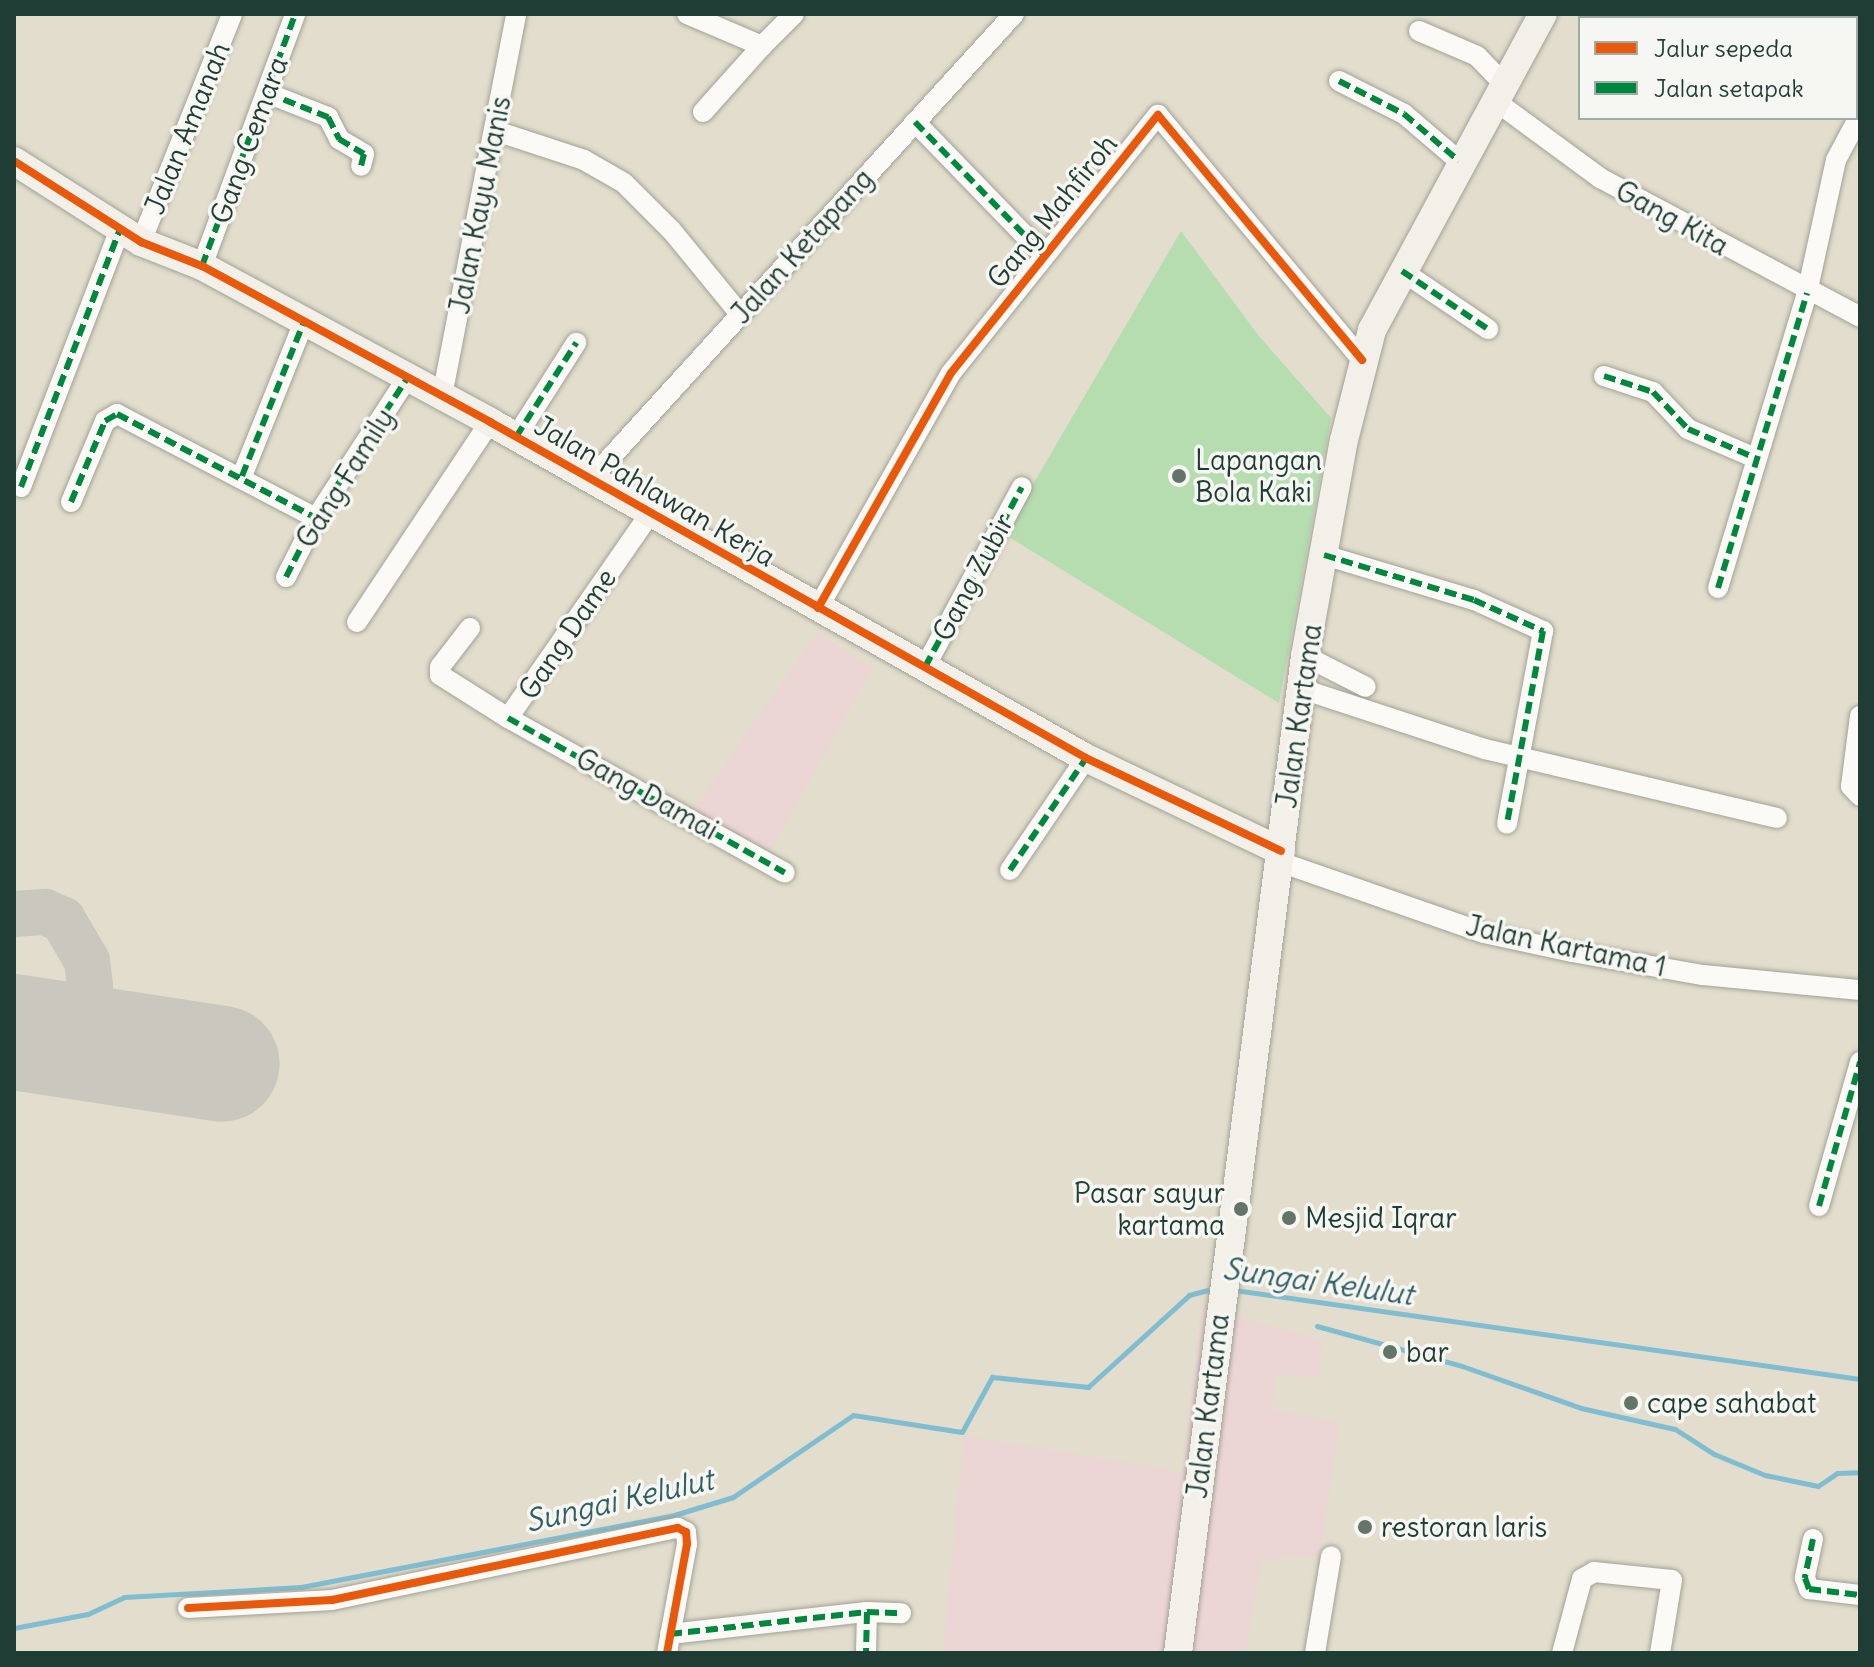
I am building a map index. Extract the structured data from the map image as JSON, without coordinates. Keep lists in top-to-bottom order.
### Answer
{
  "streets": {
    "main road": ["Jalan Pahlawan Kerja", "Jalan Kartama"],
    "street": [
      "Jalan Amanah",
      "Gang Cemara",
      "Jalan Kayu Manis",
      "Gang Mahfiroh",
      "Gang Kita",
      "Jalan Ketapang",
      "Gang Family",
      "Gang Zubir",
      "Gang Dame",
      "Gang Damai",
      "Jalan Kartama 1"
    ]
  },
  "crossings": [
    ["Jalan Amanah", "Jalan Pahlawan Kerja"],
    ["Gang Cemara", "Jalan Pahlawan Kerja"],
    ["Jalan Kayu Manis", "Jalan Pahlawan Kerja"],
    ["Gang Mahfiroh", "Jalan Pahlawan Kerja"],
    ["Gang Mahfiroh", "Jalan Kartama"],
    ["Gang Kita", "Jalan Kartama"],
    ["Jalan Ketapang", "Jalan Pahlawan Kerja"],
    ["Gang Family", "Jalan Pahlawan Kerja"],
    ["Jalan Pahlawan Kerja", "Gang Zubir"],
    ["Jalan Pahlawan Kerja", "Gang Dame"],
    ["Jalan Pahlawan Kerja", "Jalan Kartama"],
    ["Jalan Pahlawan Kerja", "Jalan Kartama 1"],
    ["Gang Dame", "Gang Damai"],
    ["Jalan Kartama", "Jalan Kartama 1"]
  ],
  "water": ["Sungai Kelulut"],
  "places": [
    "Lapangan Bola Kaki",
    "Pasar sayur kartama",
    "Mesjid Iqrar",
    "bar",
    "cape sahabat",
    "restoran laris"
  ],
  "legend": ["Jalur sepeda", "Jalan setapak"]
}
